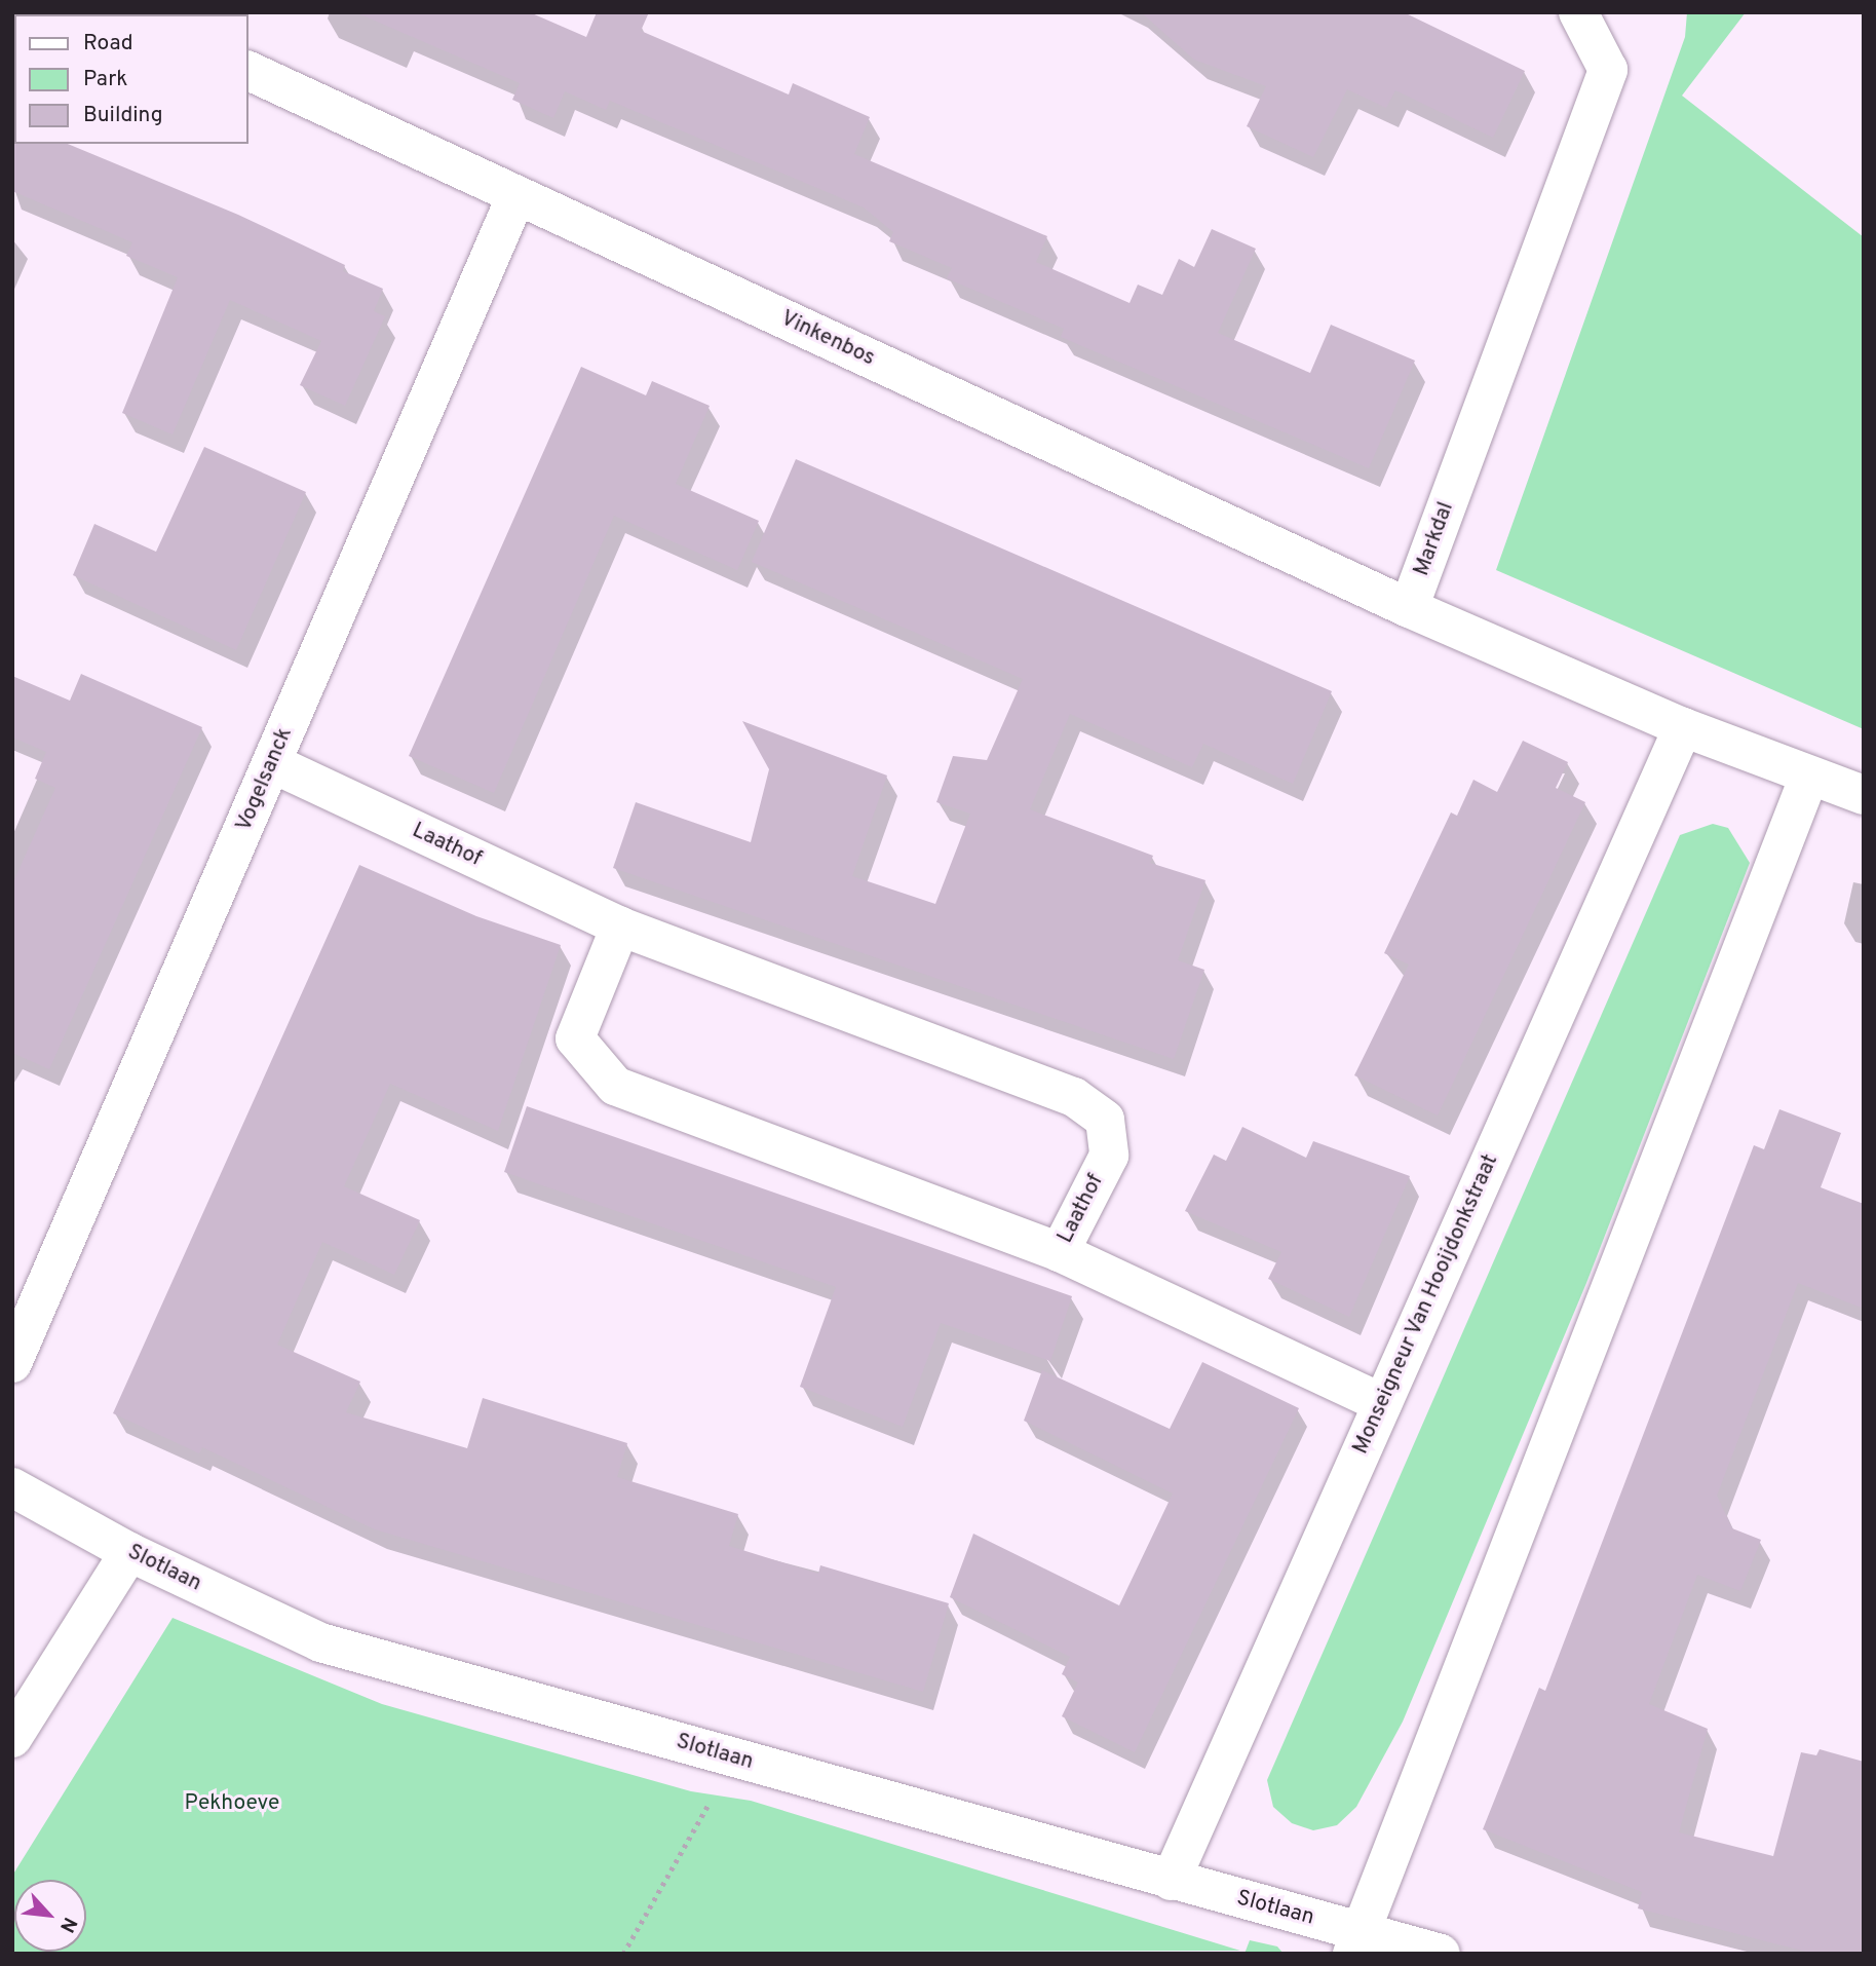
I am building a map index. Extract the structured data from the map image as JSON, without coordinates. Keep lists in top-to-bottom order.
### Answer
{
  "streets": {
    "street": [
      "Vinkenbos",
      "Markdal",
      "Vogelsanck",
      "Laathof",
      "Monseigneur Van Hooijdonkstraat",
      "Slotlaan"
    ]
  },
  "crossings": [
    ["Vinkenbos", "Markdal"],
    ["Vinkenbos", "Vogelsanck"],
    ["Vogelsanck", "Laathof"],
    ["Monseigneur Van Hooijdonkstraat", "Slotlaan"]
  ],
  "parks": ["Pekhoeve"],
  "legend": ["Road", "Park", "Building"],
  "north": "bottom right"
}
